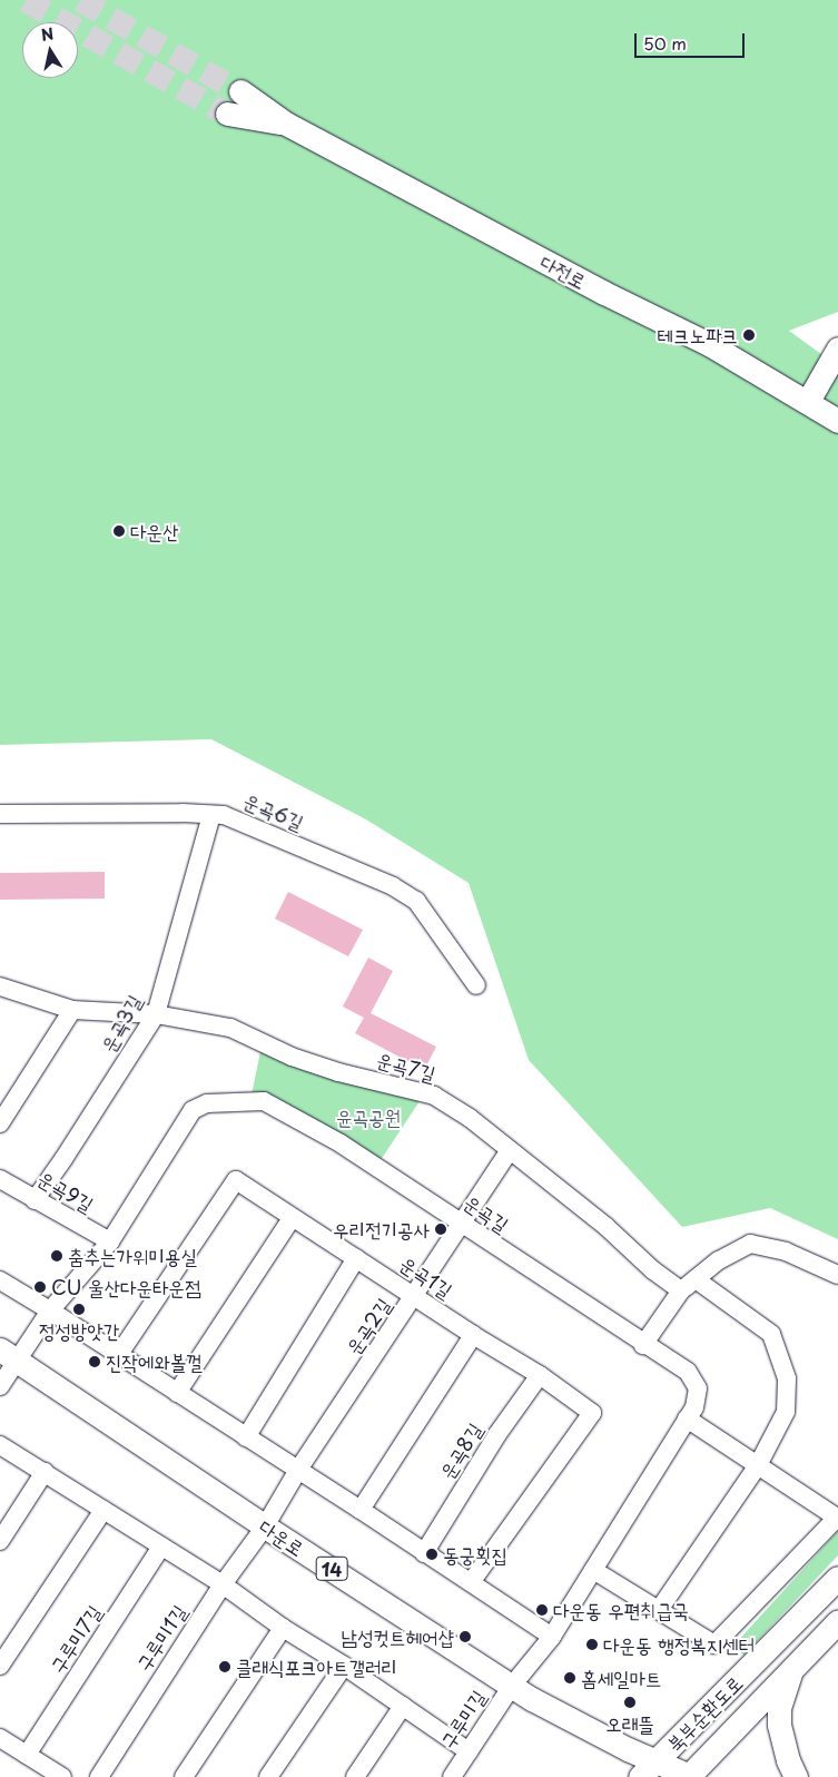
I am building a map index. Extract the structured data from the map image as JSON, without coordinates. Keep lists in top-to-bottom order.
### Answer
{
  "streets": {
    "main road": [
      "다전로",
      "다운로",
      "14",
      "북부순환도로"
    ],
    "street": [
      "운곡6길",
      "운곡3길",
      "운곡7길",
      "운곡9길",
      "운곡길",
      "운곡1길",
      "운곡2길",
      "운곡8길",
      "구루미1길",
      "구루미7길",
      "구루미길"
    ]
  },
  "crossings": [
    ["운곡6길", "운곡3길"],
    ["운곡3길", "운곡7길"],
    ["운곡3길", "운곡9길"],
    ["운곡7길", "운곡2길"],
    ["운곡9길", "운곡길"],
    ["운곡길", "운곡2길"],
    ["운곡길", "다운로"],
    ["운곡길", "구루미길"],
    ["운곡1길", "운곡2길"],
    ["운곡1길", "운곡8길"],
    ["운곡2길", "다운로"],
    ["운곡2길", "구루미1길"],
    ["다운로", "구루미1길"],
    ["다운로", "북부순환도로"],
    ["다운로", "구루미길"]
  ],
  "parks": ["윤곡공원"],
  "places": [
    "테크노파크",
    "다운산",
    "우리전기공사",
    "춤추는가위미용실",
    "CU 울산다운타운점",
    "정성방앗간",
    "진작에와볼껄",
    "동궁횟집",
    "다운동 우편취급국",
    "남성컷트헤어샵",
    "다운동 행정복지센터",
    "클래식포크아트갤러리",
    "홈세일마트",
    "오래뜰"
  ],
  "scale_bar": "50 m",
  "north": "top"
}
